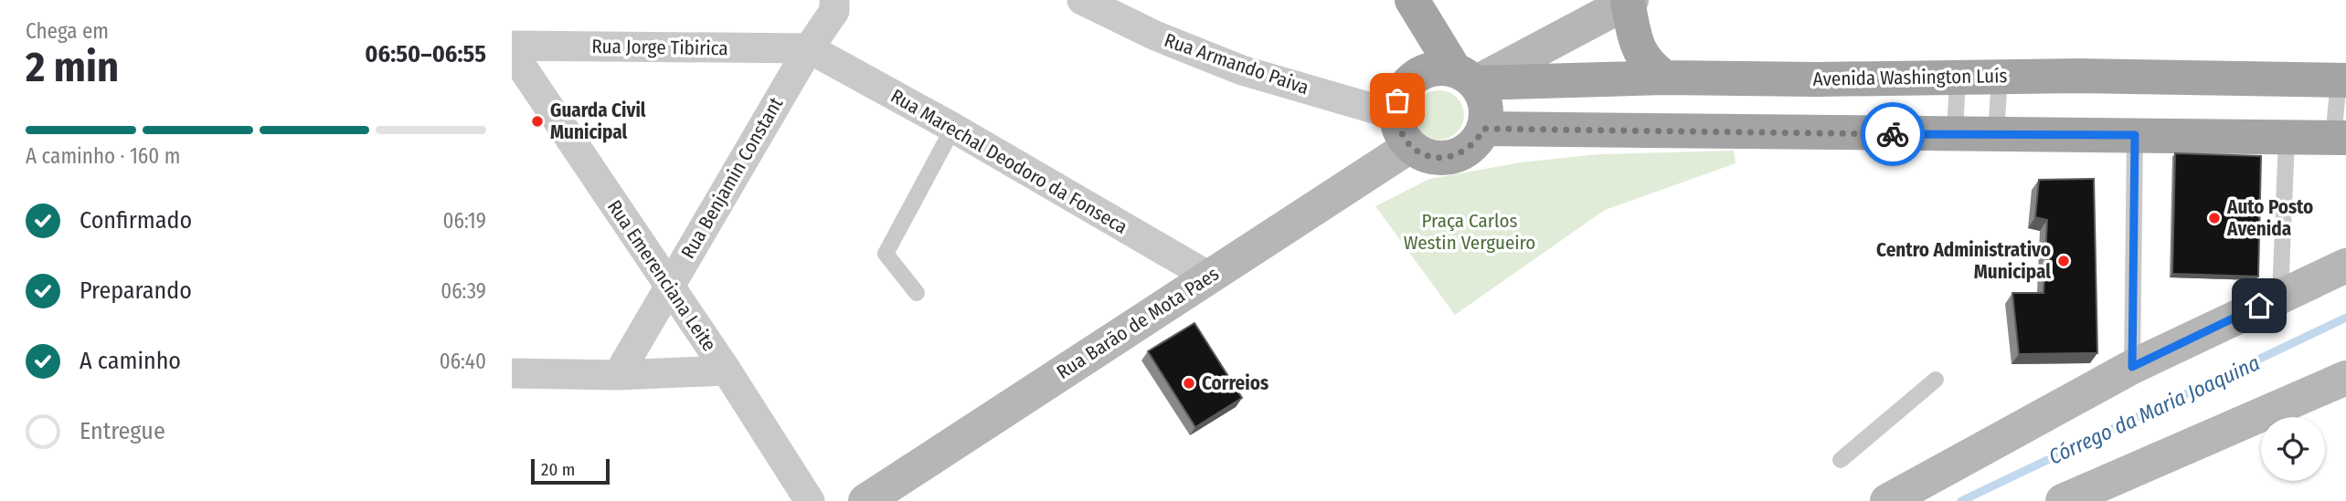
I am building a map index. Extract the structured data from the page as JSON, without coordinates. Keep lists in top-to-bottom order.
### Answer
{
  "streets": {
    "main road": ["Avenida Washington Luís", "Rua Barão de Mota Paes"],
    "street": [
      "Rua Jorge Tibirica",
      "Rua Armando Paiva",
      "Rua Marechal Deodoro da Fonseca",
      "Rua Benjamin Constant",
      "Rua Emerenciana Leite"
    ]
  },
  "crossings": [
    ["Rua Jorge Tibirica", "Rua Marechal Deodoro da Fonseca"],
    ["Rua Jorge Tibirica", "Rua Benjamin Constant"],
    ["Rua Armando Paiva", "Avenida Washington Luís"],
    ["Rua Armando Paiva", "Rua Barão de Mota Paes"],
    ["Avenida Washington Luís", "Rua Barão de Mota Paes"],
    ["Rua Marechal Deodoro da Fonseca", "Rua Benjamin Constant"],
    ["Rua Marechal Deodoro da Fonseca", "Rua Barão de Mota Paes"],
    ["Rua Benjamin Constant", "Rua Emerenciana Leite"]
  ],
  "water": ["Córrego da Maria Joaquina"],
  "parks": ["Praça Carlos Westin Vergueiro"],
  "places": [
    "Guarda Civil Municipal",
    "Auto Posto Avenida",
    "Centro Administrativo Municipal",
    "Correios"
  ],
  "scale_bar": "20 m",
  "page": {
    "heading": ["2 min", "Chega em", "06:50–06:55"],
    "bar": "A caminho · 160 m",
    "list": [
      ["Confirmado", "06:19"],
      ["Preparando", "06:39"],
      ["A caminho", "06:40"],
      "Entregue"
    ],
    "scale": "20 m"
  }
}
